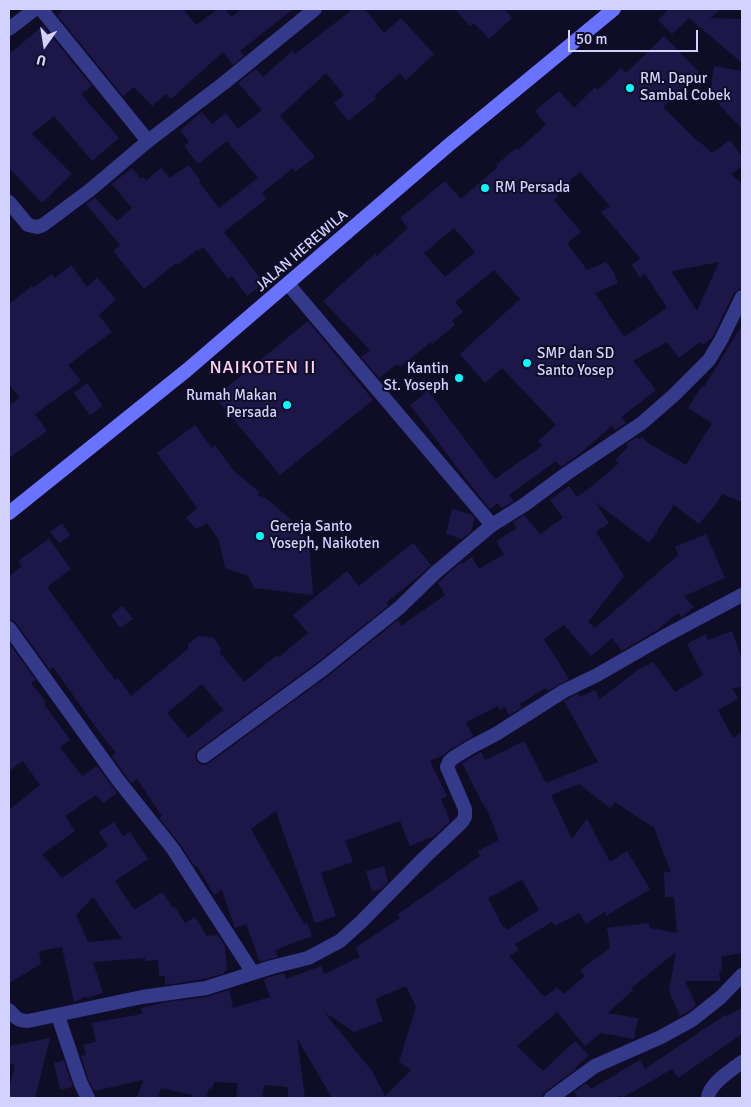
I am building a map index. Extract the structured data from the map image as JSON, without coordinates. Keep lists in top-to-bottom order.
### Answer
{
  "streets": {
    "main road": ["JALAN HEREWILA"]
  },
  "districts": ["NAIKOTEN II"],
  "places": [
    "RM. Dapur Sambal Cobek",
    "RM Persada",
    "SMP dan SD Santo Yosep",
    "Kantin St. Yoseph",
    "Rumah Makan Persada",
    "Gereja Santo Yoseph, Naikoten"
  ],
  "scale_bar": "50 m",
  "north": "bottom"
}
